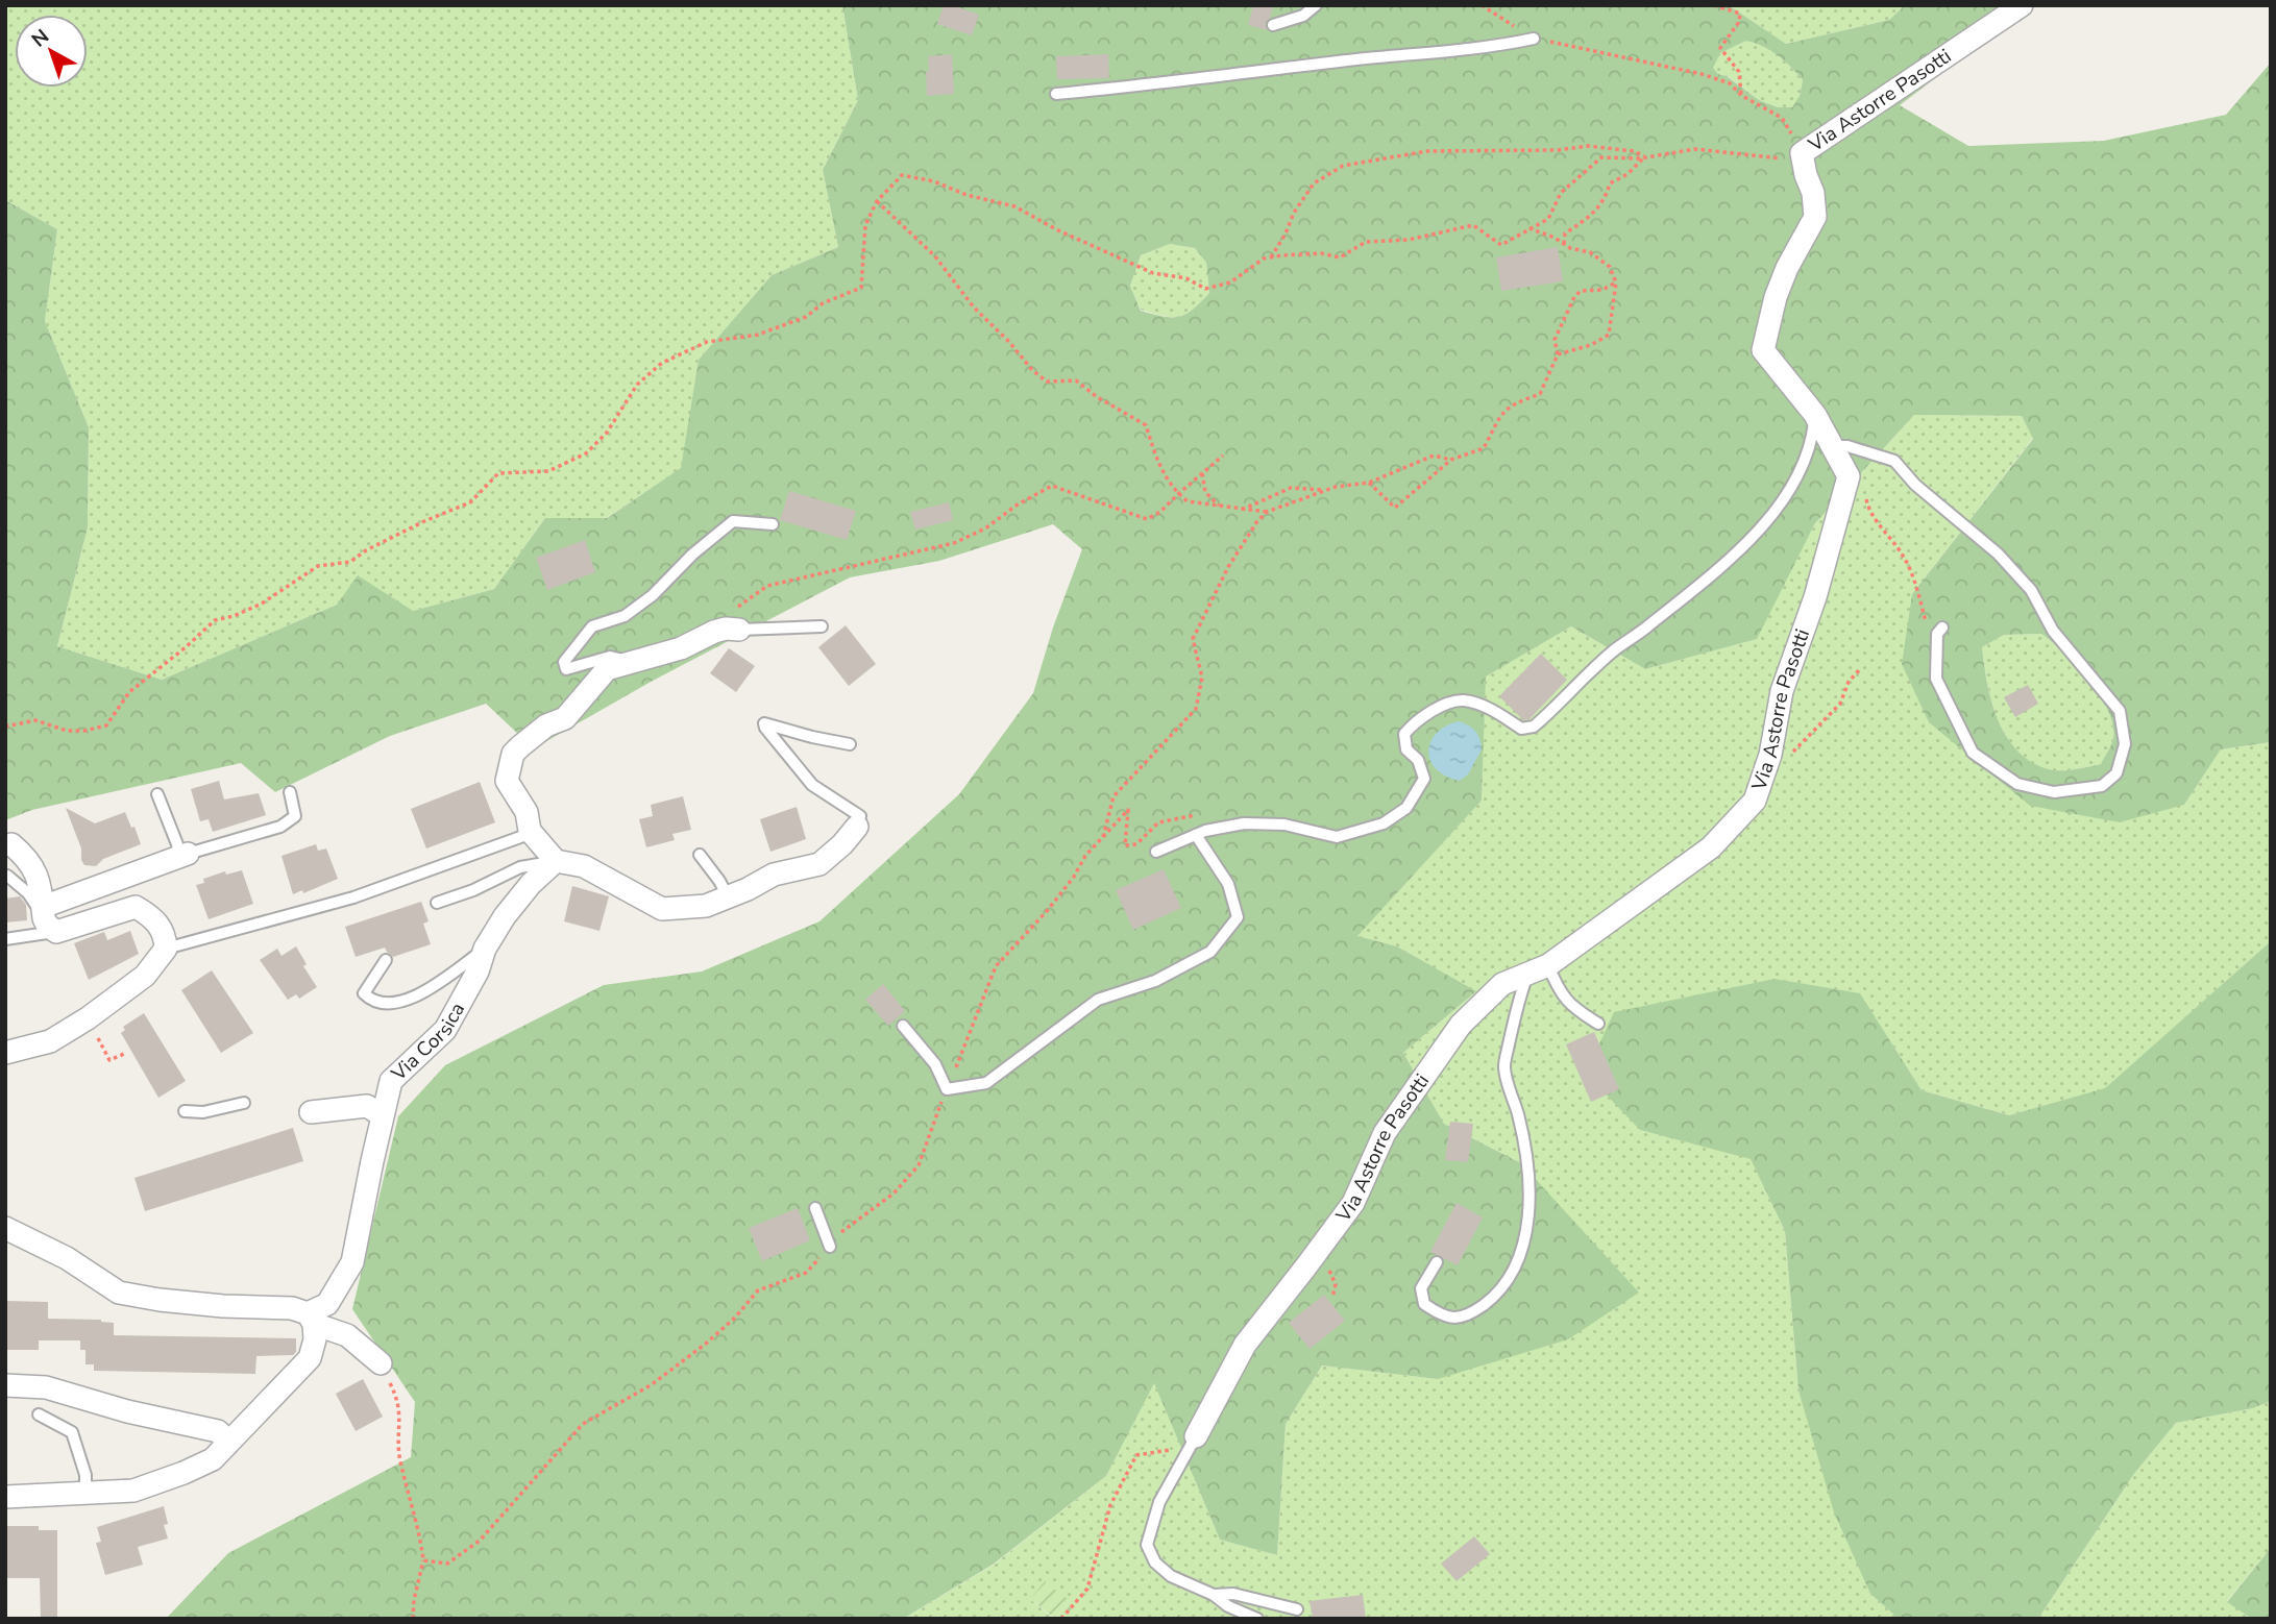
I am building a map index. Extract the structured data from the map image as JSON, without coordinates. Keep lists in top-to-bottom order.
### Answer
{
  "streets": {
    "street": ["Via Astorre Pasotti", "Via Corsica"]
  },
  "north": "top left"
}
